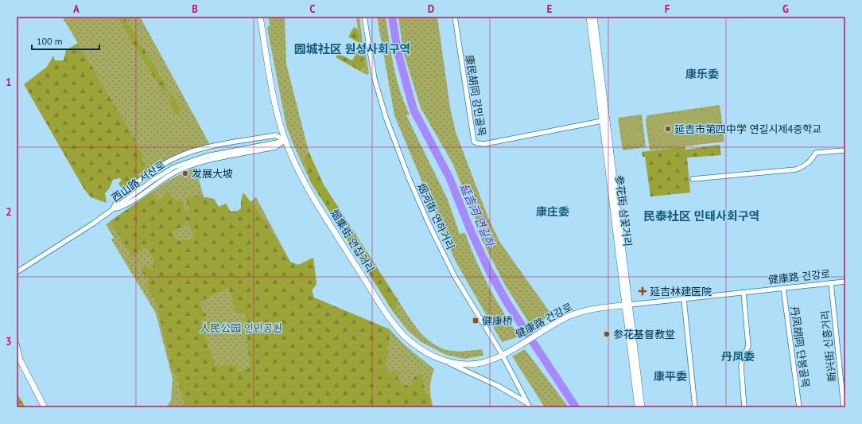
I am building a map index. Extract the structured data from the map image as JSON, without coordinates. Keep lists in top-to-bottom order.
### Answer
{
  "streets": {
    "main road": ["参花街 삼꽃거리", "烟集街 연집거리", "健康路 건강로"],
    "street": [
      "康民胡同 강민골목",
      "西山路 서산로",
      "烟河街 연하거리",
      "新兴街 신흥거리",
      "丹凤胡同 단봉골목"
    ]
  },
  "crossings": [
    ["康民胡同 강민골목", "参花街 삼꽃거리"],
    ["西山路 서산로", "烟集街 연집거리"],
    ["参花街 삼꽃거리", "健康路 건강로"],
    ["烟河街 연하거리", "烟集街 연집거리"],
    ["烟河街 연하거리", "健康路 건강로"],
    ["烟集街 연집거리", "健康路 건강로"],
    ["健康路 건강로", "新兴街 신흥거리"],
    ["健康路 건강로", "丹凤胡同 단봉골목"]
  ],
  "districts": [
    "园城社区 원성사회구역",
    "康乐委",
    "康庄委",
    "民泰社区 민태사회구역",
    "丹凤委",
    "康平委"
  ],
  "water": ["延吉河 연길하"],
  "parks": ["人民公园 인민공원"],
  "places": {
    "other": ["延吉市第四中学 연길시제4중학교", "发展大坡", "参花基督教堂"],
    "health": ["延吉林建医院"],
    "transit": ["健康桥"]
  },
  "scale_bar": "100 m",
  "grid": {
    "columns": [
      "A",
      "B",
      "C",
      "D",
      "E",
      "F",
      "G"
    ],
    "rows": ["1", "2", "3"]
  }
}
